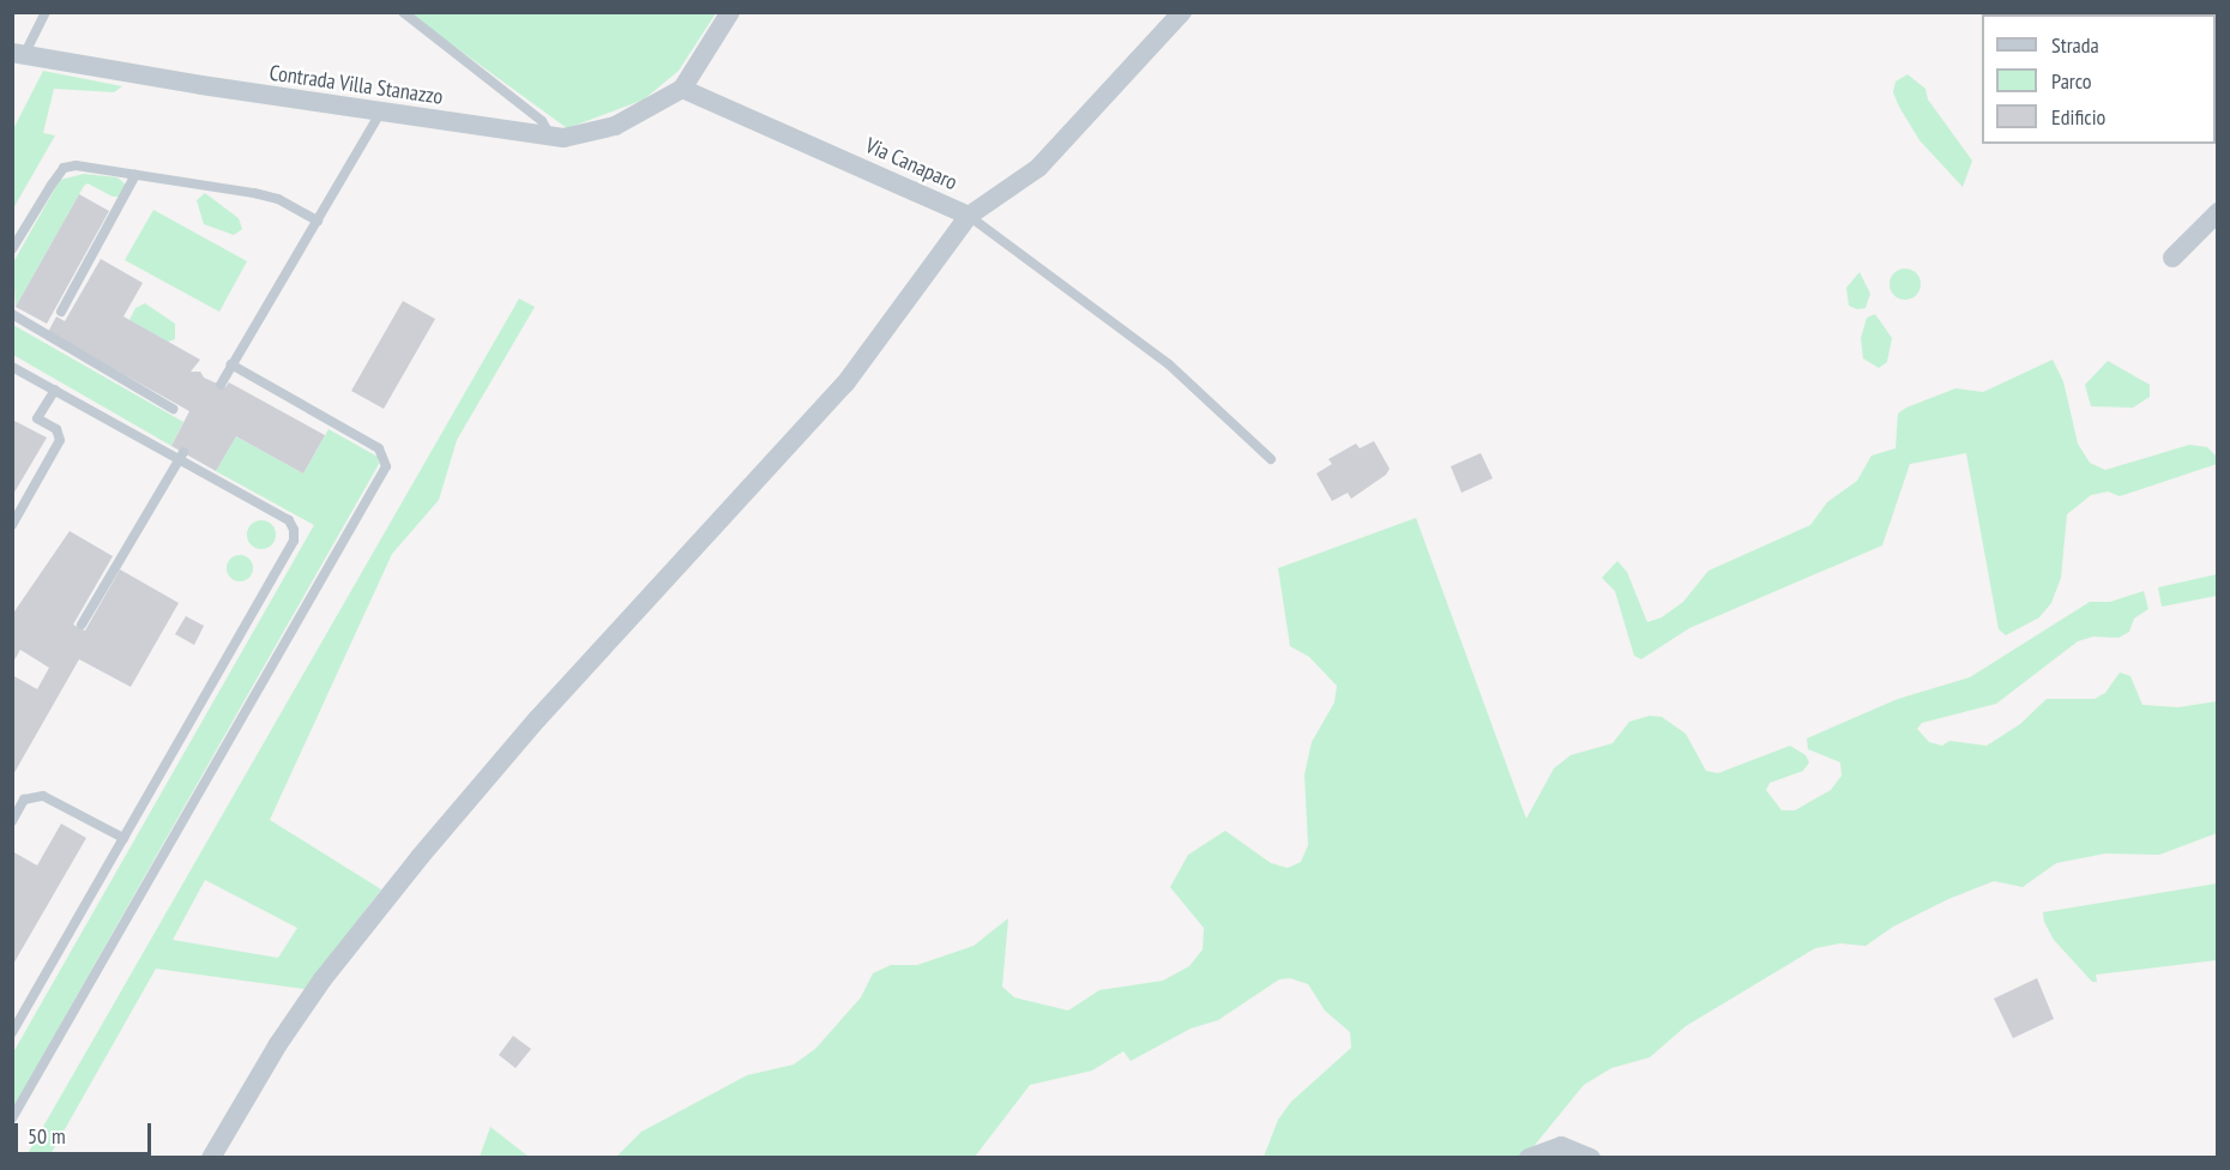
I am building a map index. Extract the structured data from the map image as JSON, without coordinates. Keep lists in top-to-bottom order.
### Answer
{
  "streets": {
    "street": ["Contrada Villa Stanazzo", "Via Canaparo"]
  },
  "crossings": [
    ["Contrada Villa Stanazzo", "Via Canaparo"]
  ],
  "legend": ["Strada", "Parco", "Edificio"],
  "scale_bar": "50 m"
}
